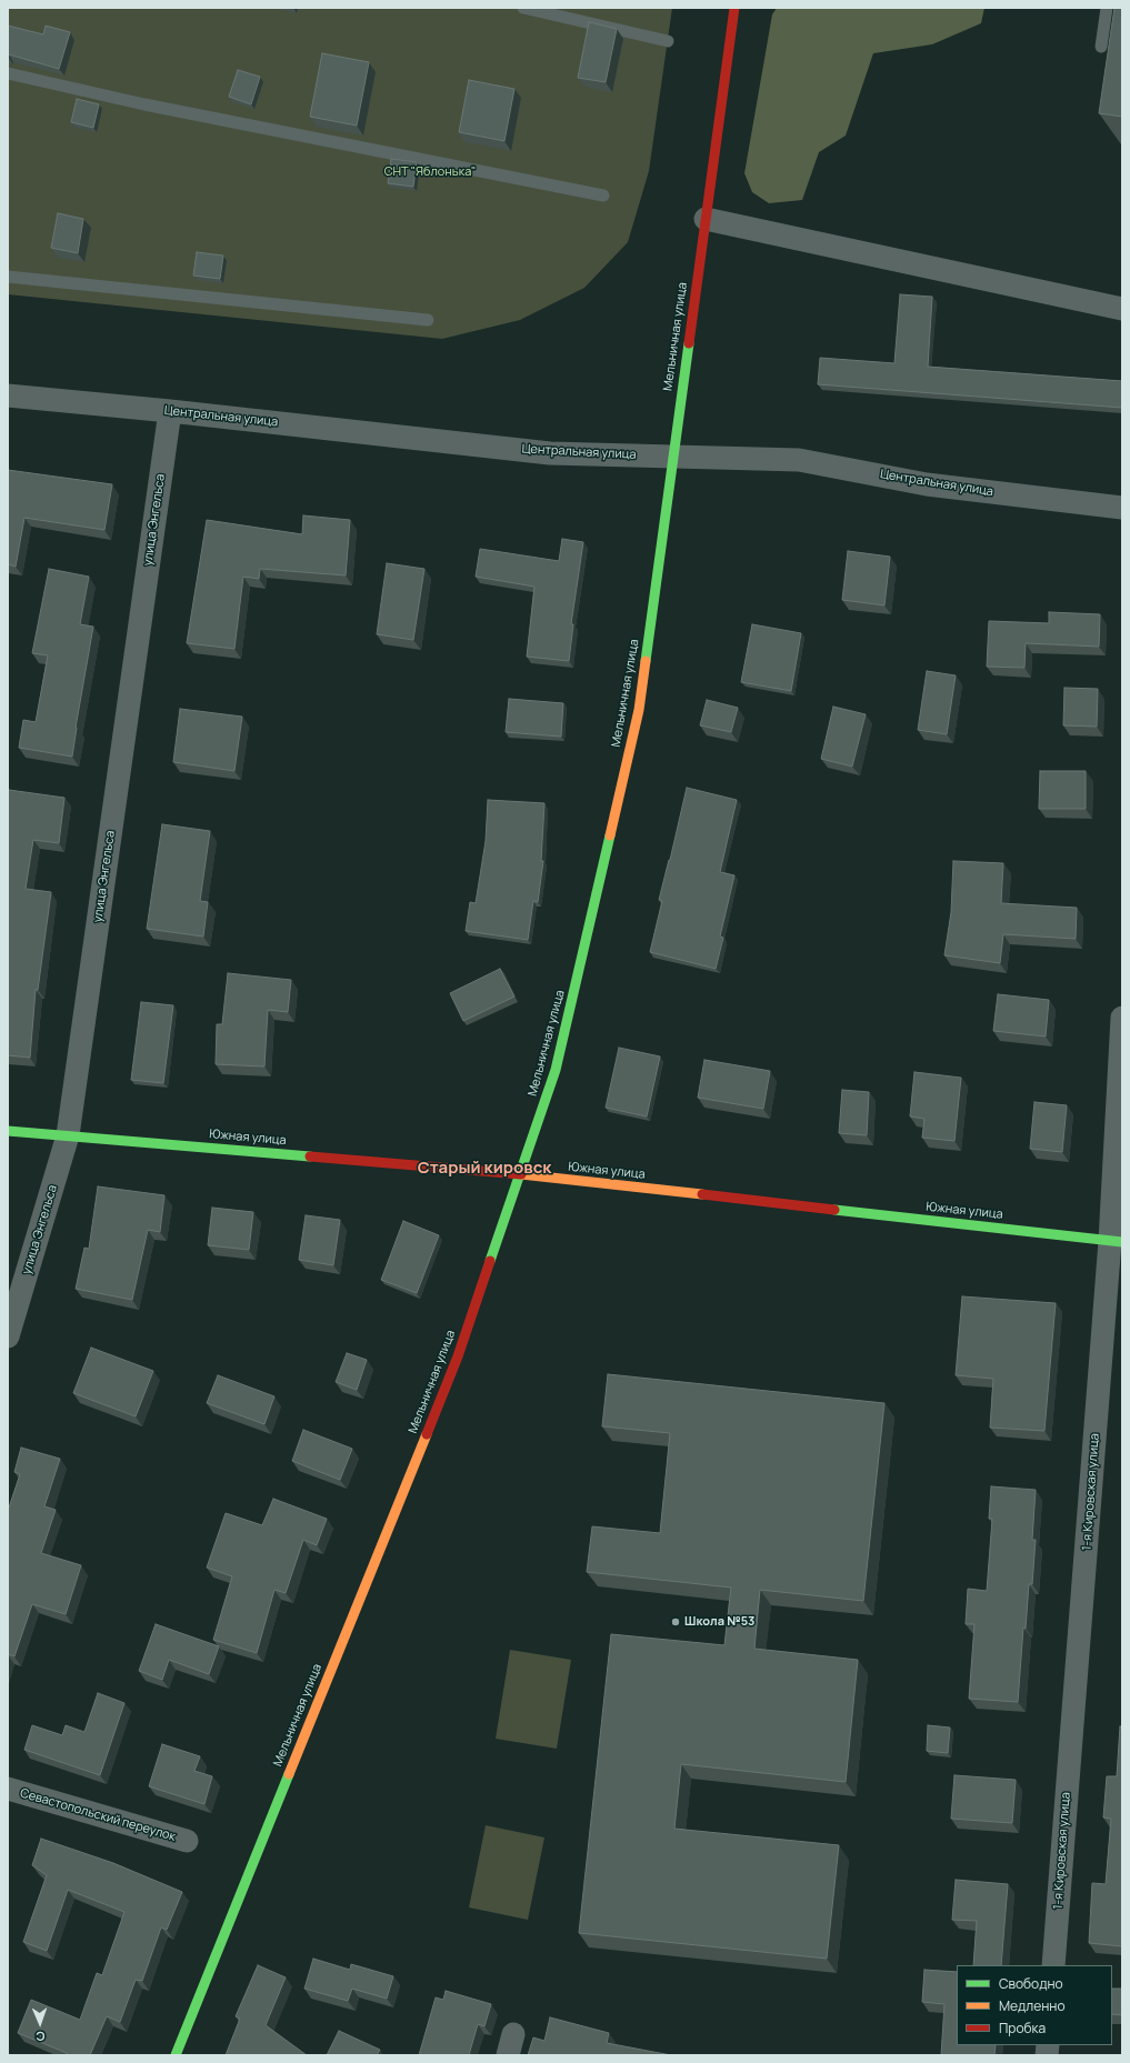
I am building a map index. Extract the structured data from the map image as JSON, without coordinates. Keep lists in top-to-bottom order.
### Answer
{
  "streets": {
    "main road": ["Мельничная улица", "Южная улица"],
    "street": [
      "Центральная улица",
      "улица Энгельса",
      "1-я Кировская улица",
      "Севастопольский переулок"
    ]
  },
  "crossings": [
    ["Мельничная улица", "Центральная улица"],
    ["Мельничная улица", "Южная улица"],
    ["Центральная улица", "улица Энгельса"],
    ["улица Энгельса", "Южная улица"],
    ["Южная улица", "1-я Кировская улица"]
  ],
  "districts": ["Старый кировск"],
  "parks": ["СНТ \"Яблонька\""],
  "places": ["Школа №53"],
  "legend": ["Свободно", "Медленно", "Пробка"],
  "north": "bottom"
}
